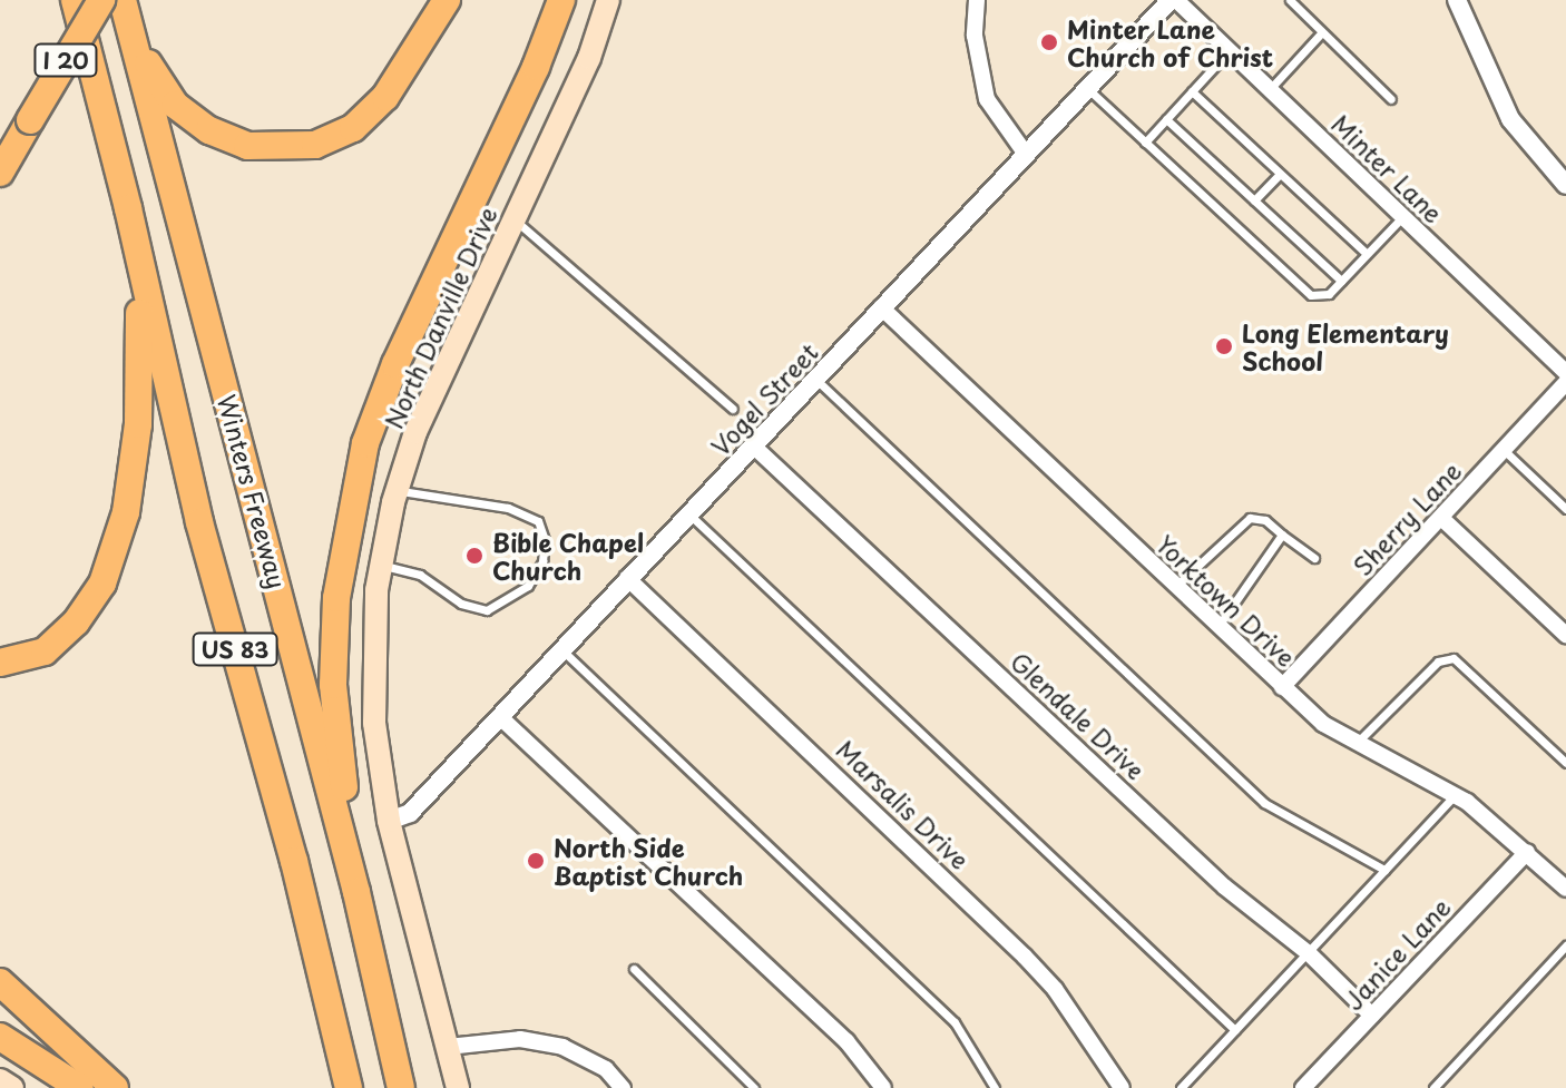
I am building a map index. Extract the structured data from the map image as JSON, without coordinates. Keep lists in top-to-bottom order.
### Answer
{
  "streets": {
    "highway": ["I 20", "Winters Freeway", "US 83"],
    "main road": ["North Danville Drive"],
    "street": [
      "Minter Lane",
      "Vogel Street",
      "Sherry Lane",
      "Yorktown Drive",
      "Glendale Drive",
      "Marsalis Drive",
      "Janice Lane"
    ]
  },
  "crossings": [
    ["Minter Lane", "Vogel Street"],
    ["North Danville Drive", "Vogel Street"],
    ["Vogel Street", "Yorktown Drive"],
    ["Vogel Street", "Glendale Drive"],
    ["Vogel Street", "Marsalis Drive"],
    ["Sherry Lane", "Yorktown Drive"],
    ["Yorktown Drive", "Janice Lane"],
    ["Glendale Drive", "Janice Lane"]
  ],
  "places": [
    "Minter Lane Church of Christ",
    "Long Elementary School",
    "Bible Chapel Church",
    "North Side Baptist Church"
  ]
}
